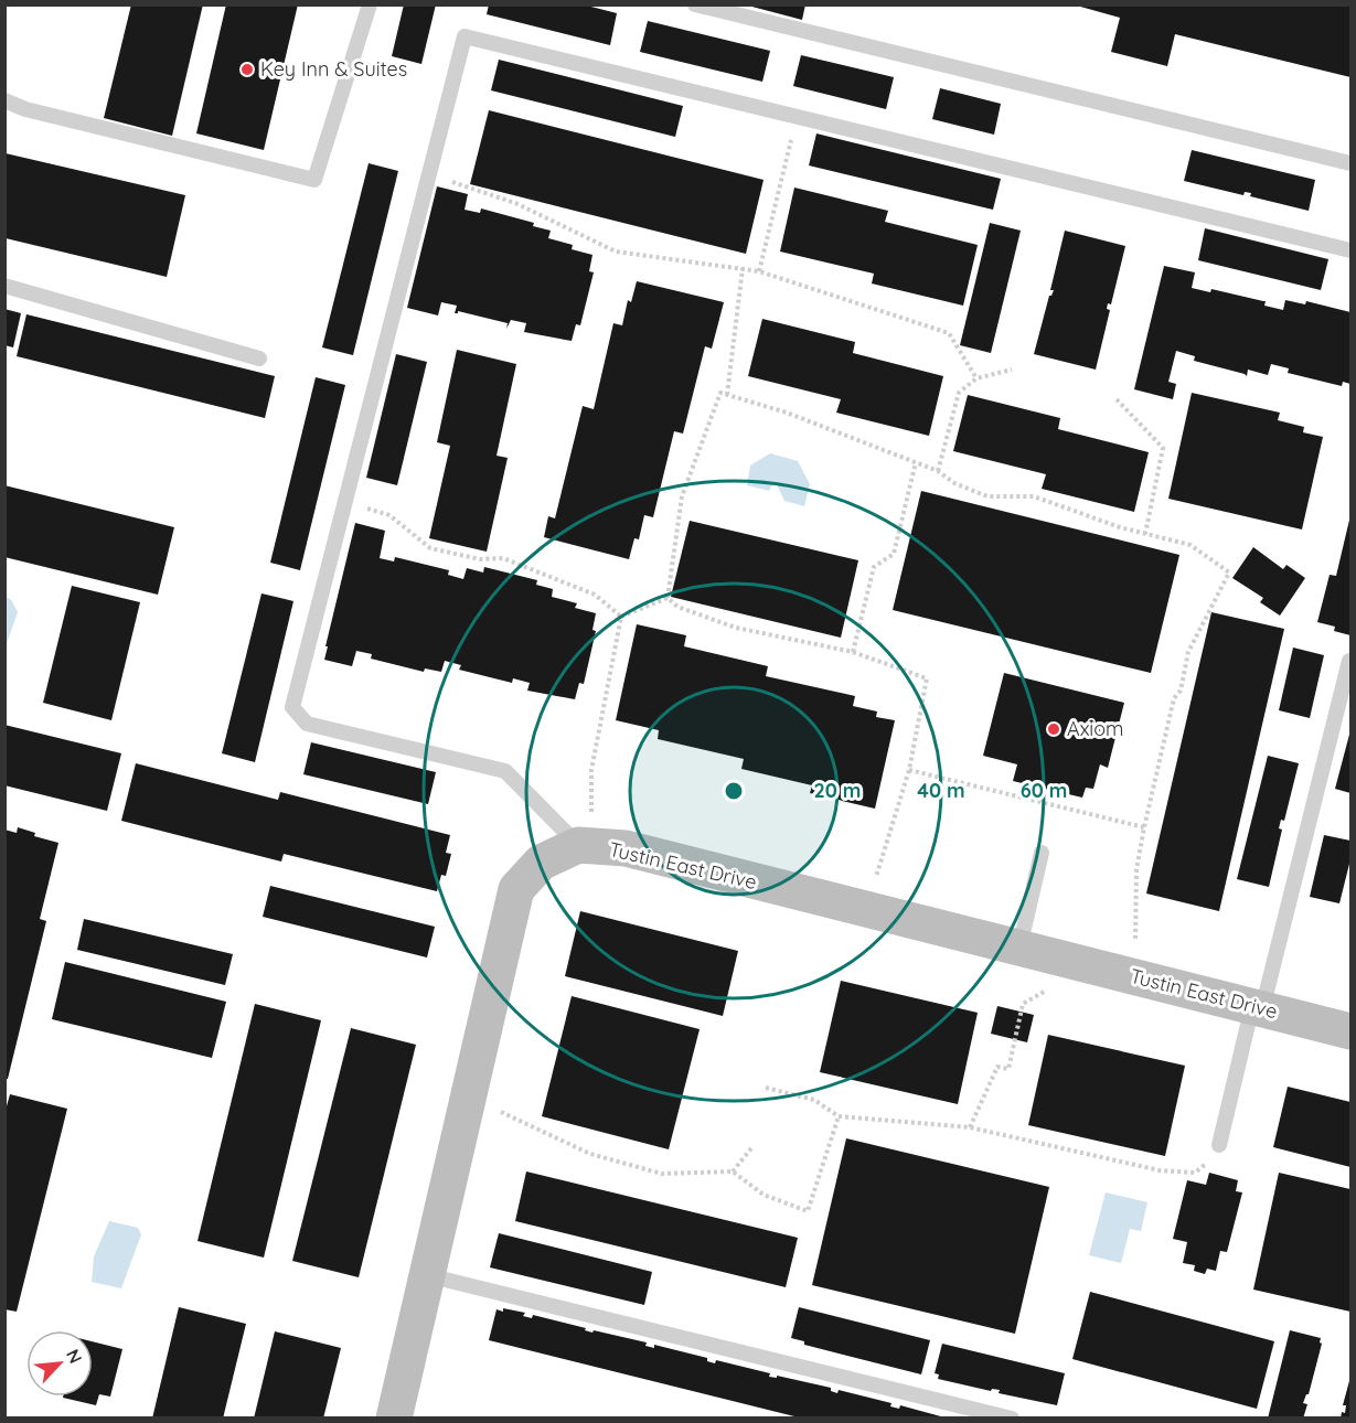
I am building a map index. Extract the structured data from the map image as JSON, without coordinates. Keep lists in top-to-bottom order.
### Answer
{
  "streets": {
    "street": ["Tustin East Drive"]
  },
  "places": ["Key Inn & Suites", "Axiom"],
  "north": "top right",
  "rings": ["20 m", "40 m", "60 m"]
}
